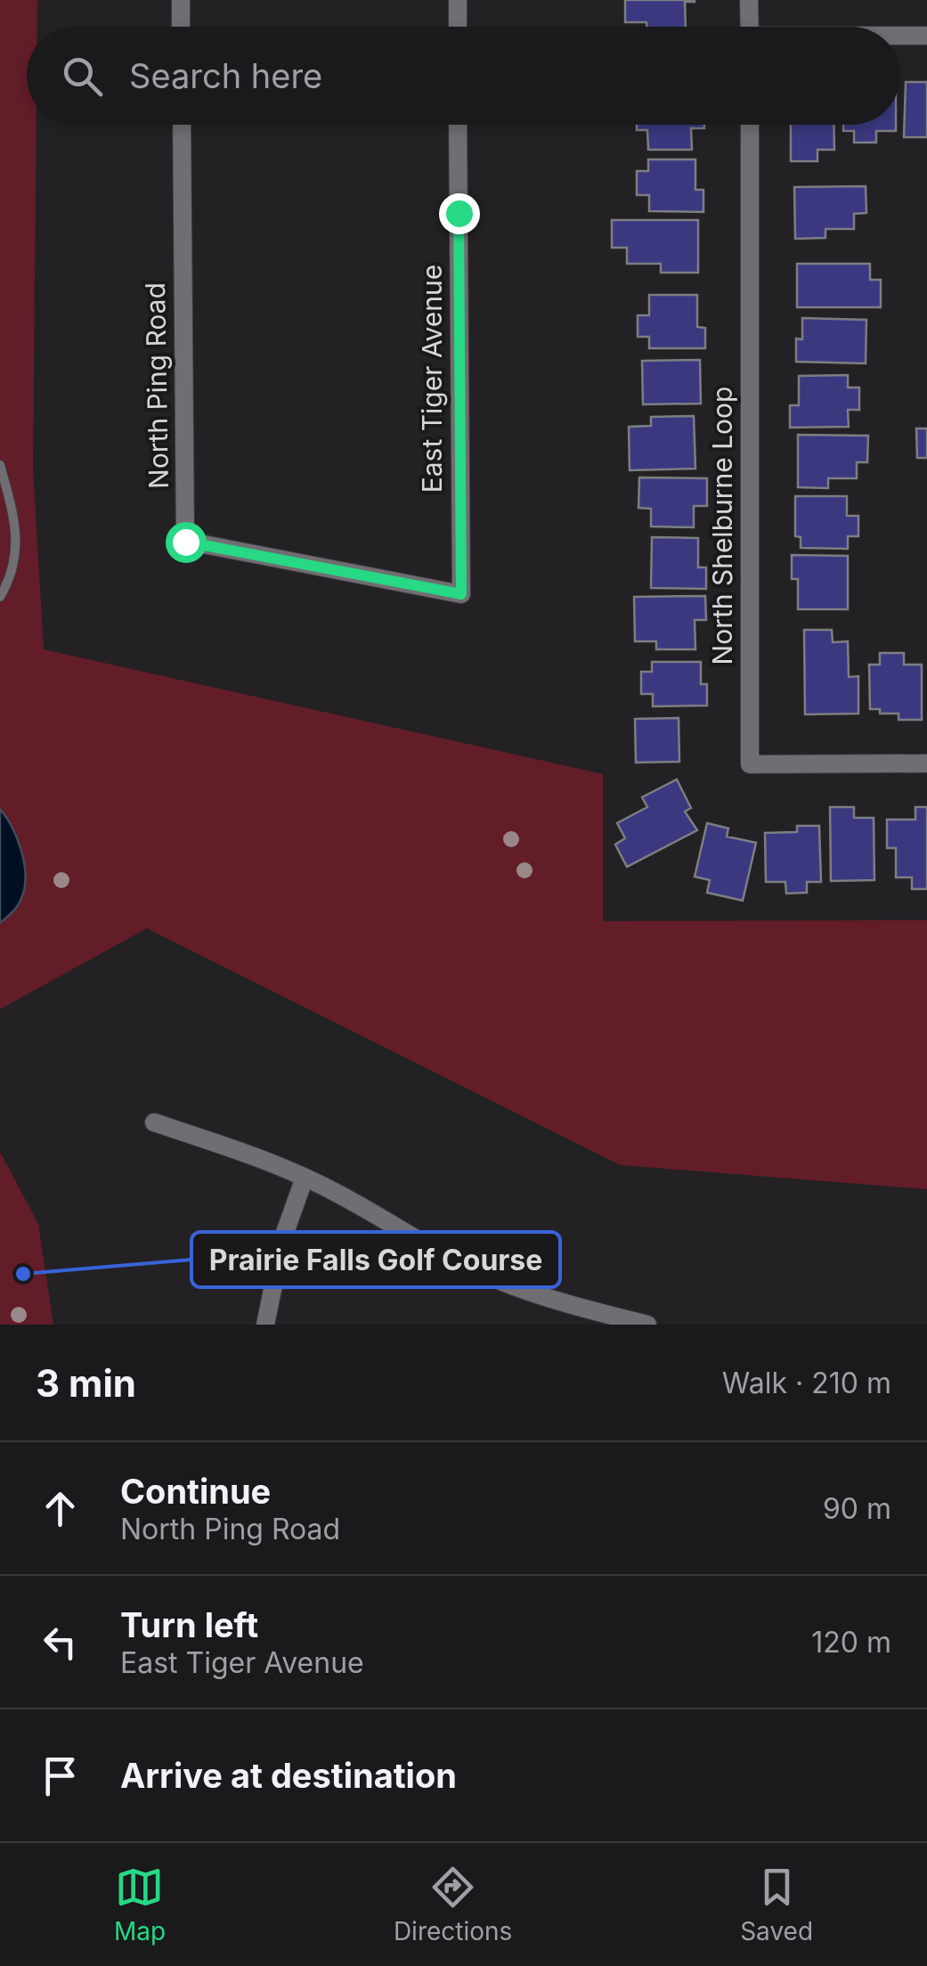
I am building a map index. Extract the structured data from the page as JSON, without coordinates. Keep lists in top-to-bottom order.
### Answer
{
  "streets": {
    "street": ["East Tiger Avenue", "North Ping Road", "North Shelburne Loop"]
  },
  "crossings": [
    ["East Tiger Avenue", "North Ping Road"]
  ],
  "places": ["Prairie Falls Golf Course"],
  "page": {
    "search": "Search here",
    "heading": ["3 min", "Walk · 210 m"],
    "list": [
      ["Continue", "North Ping Road", "90 m"],
      ["Turn left", "East Tiger Avenue", "120 m"],
      "Arrive at destination"
    ],
    "nav": ["Map", "Directions", "Saved"]
  }
}
